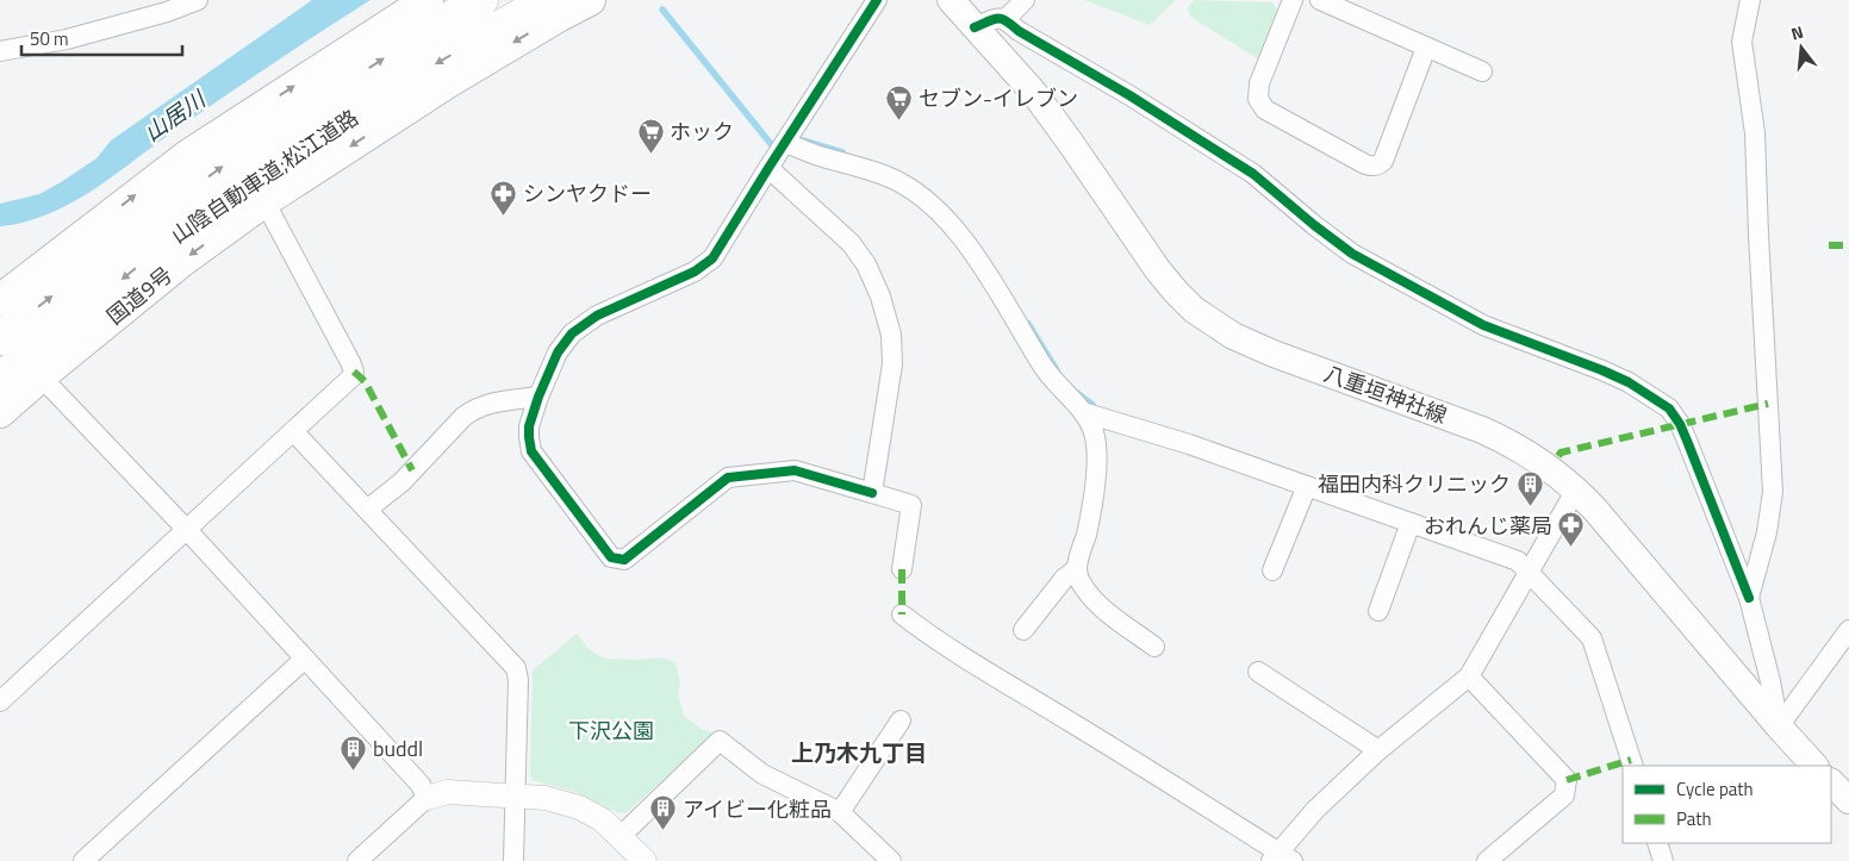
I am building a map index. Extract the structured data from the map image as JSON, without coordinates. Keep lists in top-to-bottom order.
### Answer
{
  "streets": {
    "highway": ["山陰自動車道;松江道路", "国道9号"],
    "main road": ["八重垣神社線"]
  },
  "districts": ["上乃木九丁目"],
  "water": ["山居川"],
  "parks": ["下沢公園"],
  "places": {
    "supermarket": ["セブン-イレブン", "ホック"],
    "pharmacy": ["シンヤクドー", "おれんじ薬局"],
    "building": ["福田内科クリニック", "buddl", "アイビー化粧品"]
  },
  "legend": ["Cycle path", "Path"],
  "scale_bar": "50 m",
  "north": "top"
}
